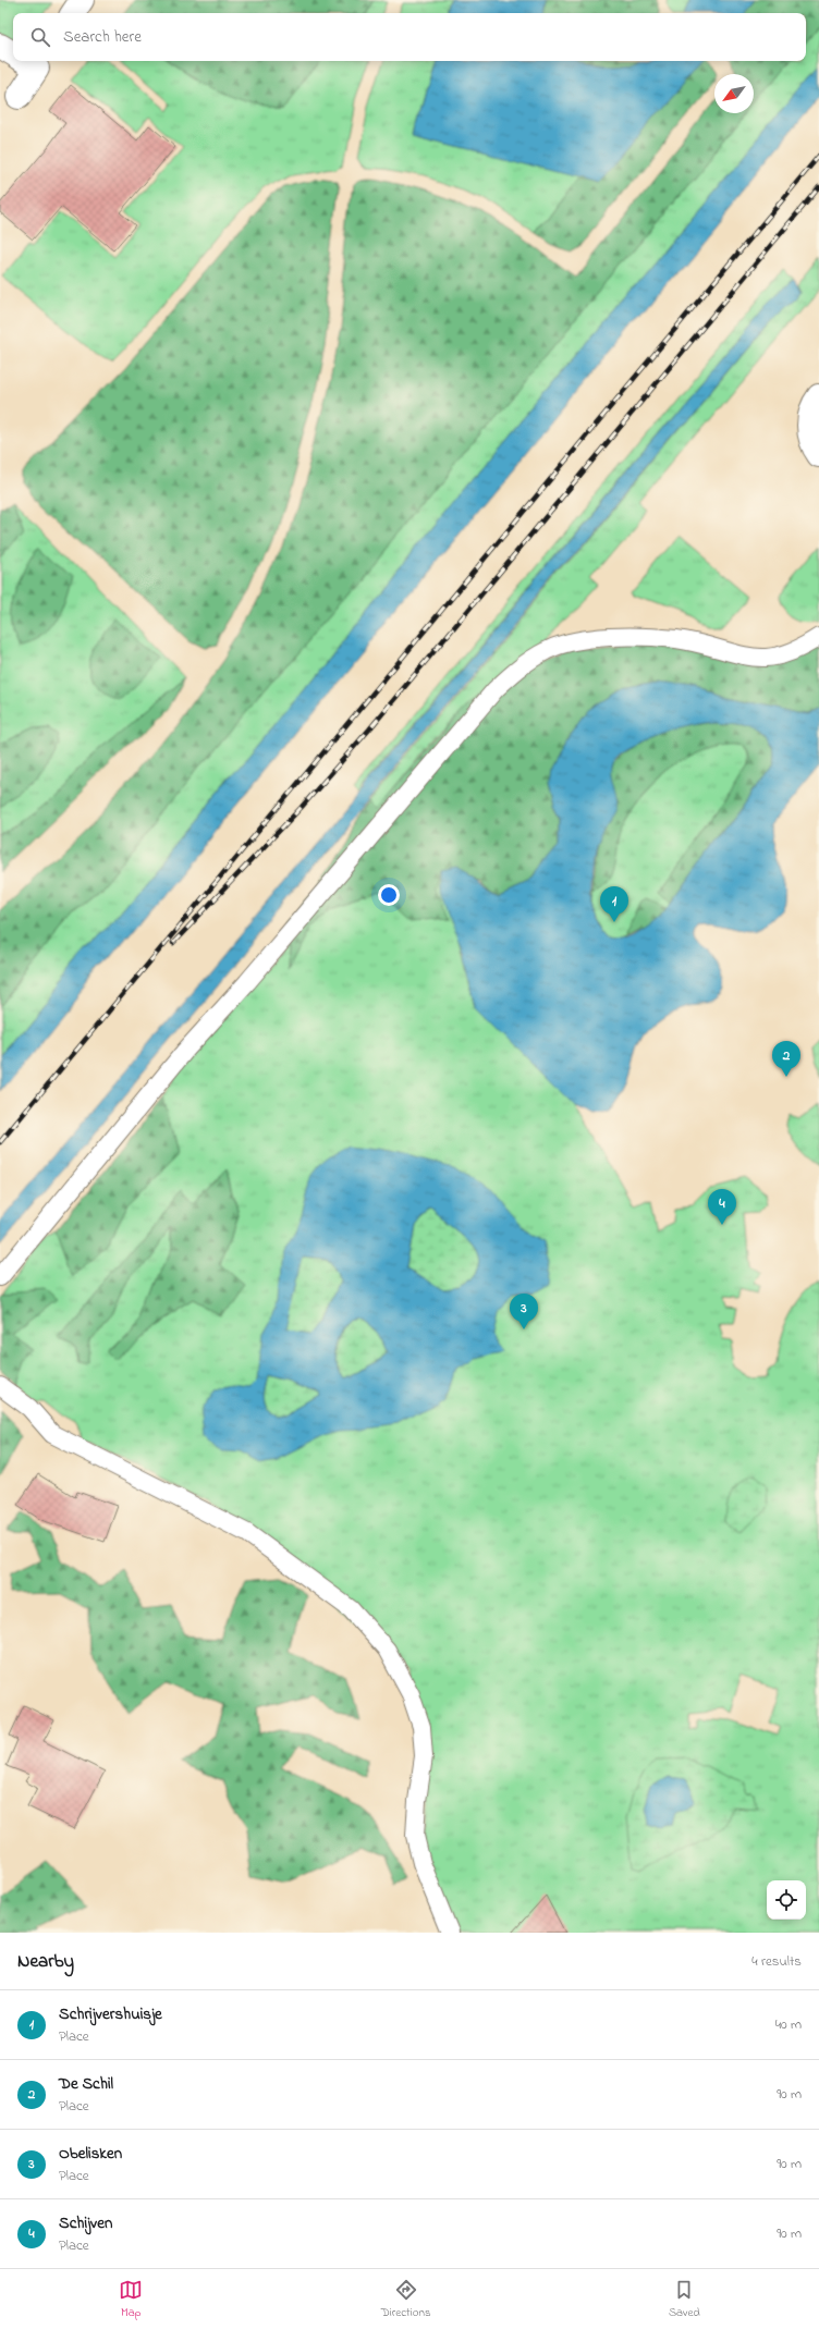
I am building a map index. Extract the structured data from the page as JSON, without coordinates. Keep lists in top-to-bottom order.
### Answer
{
  "north": "bottom left",
  "page": {
    "search": "Search here",
    "pins": [
      "1",
      "2",
      "4",
      "3"
    ],
    "heading": ["Nearby", "4 results"],
    "list": [
      {
        "mark": "1",
        "name": "Schrijvershuisje",
        "note": "Place",
        "value": "40 m"
      },
      {
        "mark": "2",
        "name": "De Schil",
        "note": "Place",
        "value": "90 m"
      },
      {
        "mark": "3",
        "name": "Obelisken",
        "note": "Place",
        "value": "90 m"
      },
      {
        "mark": "4",
        "name": "Schijven",
        "note": "Place",
        "value": "90 m"
      }
    ],
    "nav": ["Map", "Directions", "Saved"]
  }
}
